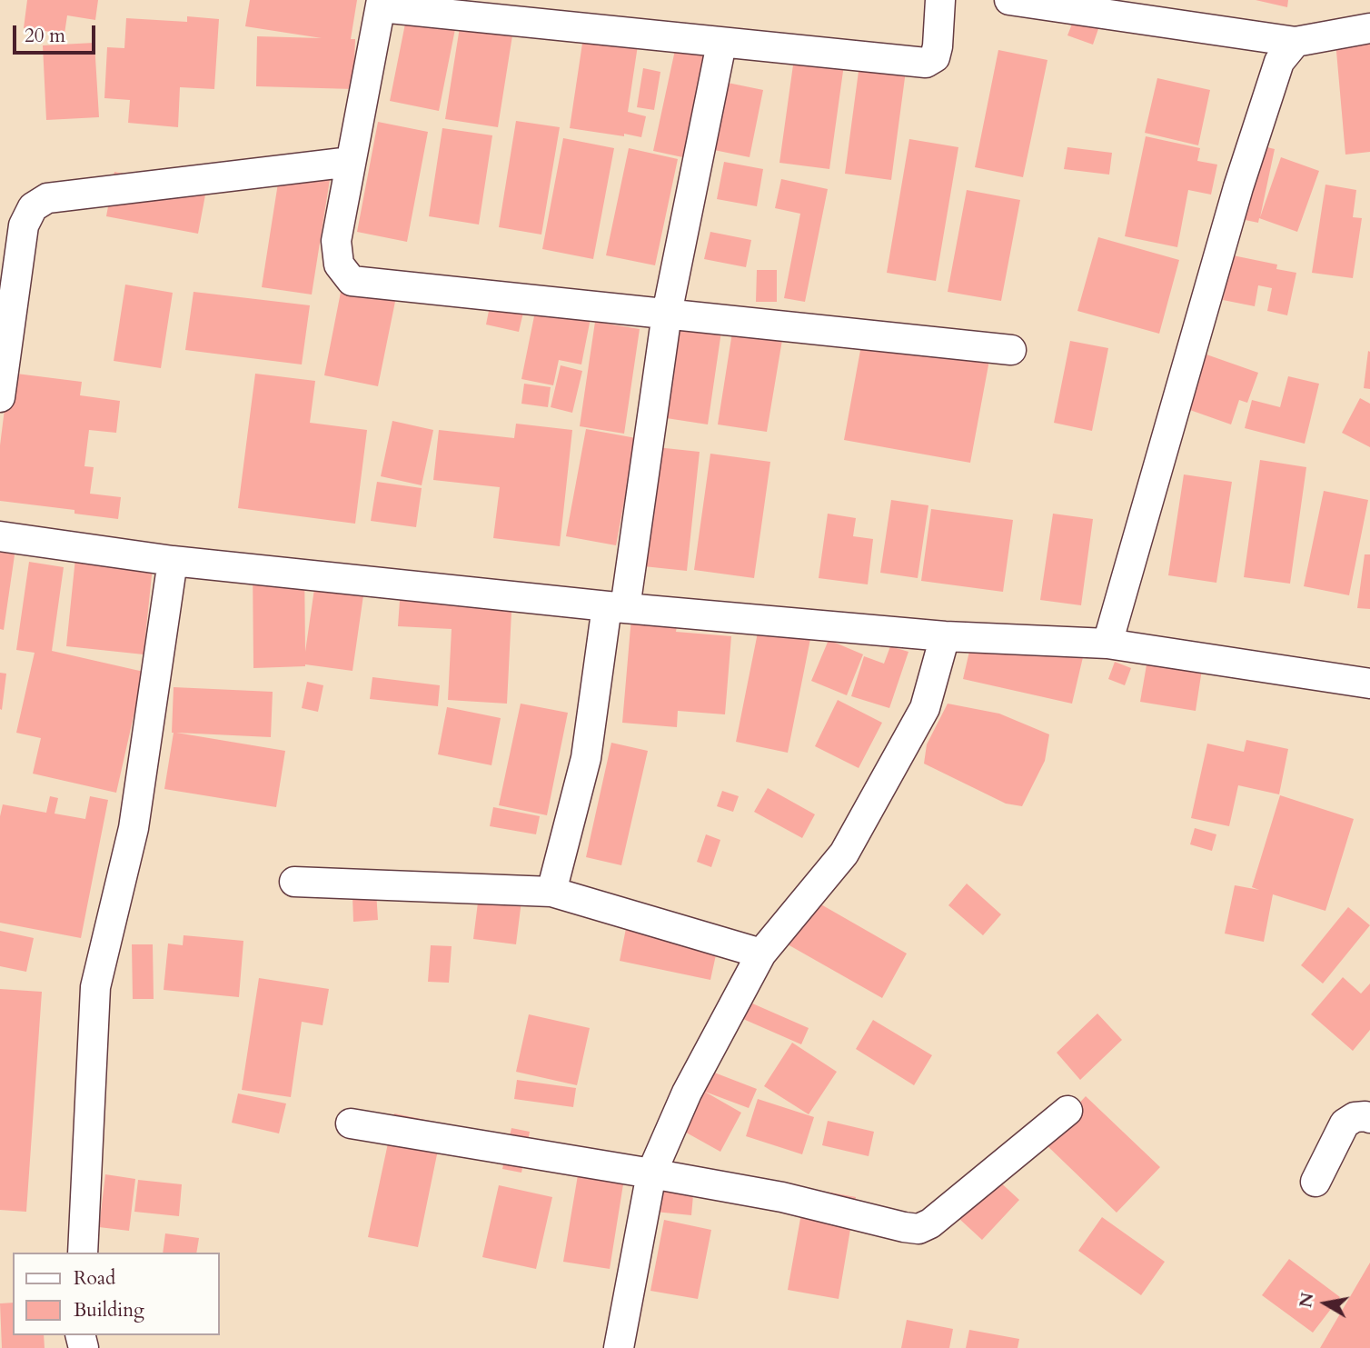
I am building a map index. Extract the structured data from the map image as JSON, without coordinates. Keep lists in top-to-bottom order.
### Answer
{
  "legend": ["Road", "Building"],
  "scale_bar": "20 m",
  "north": "left"
}
